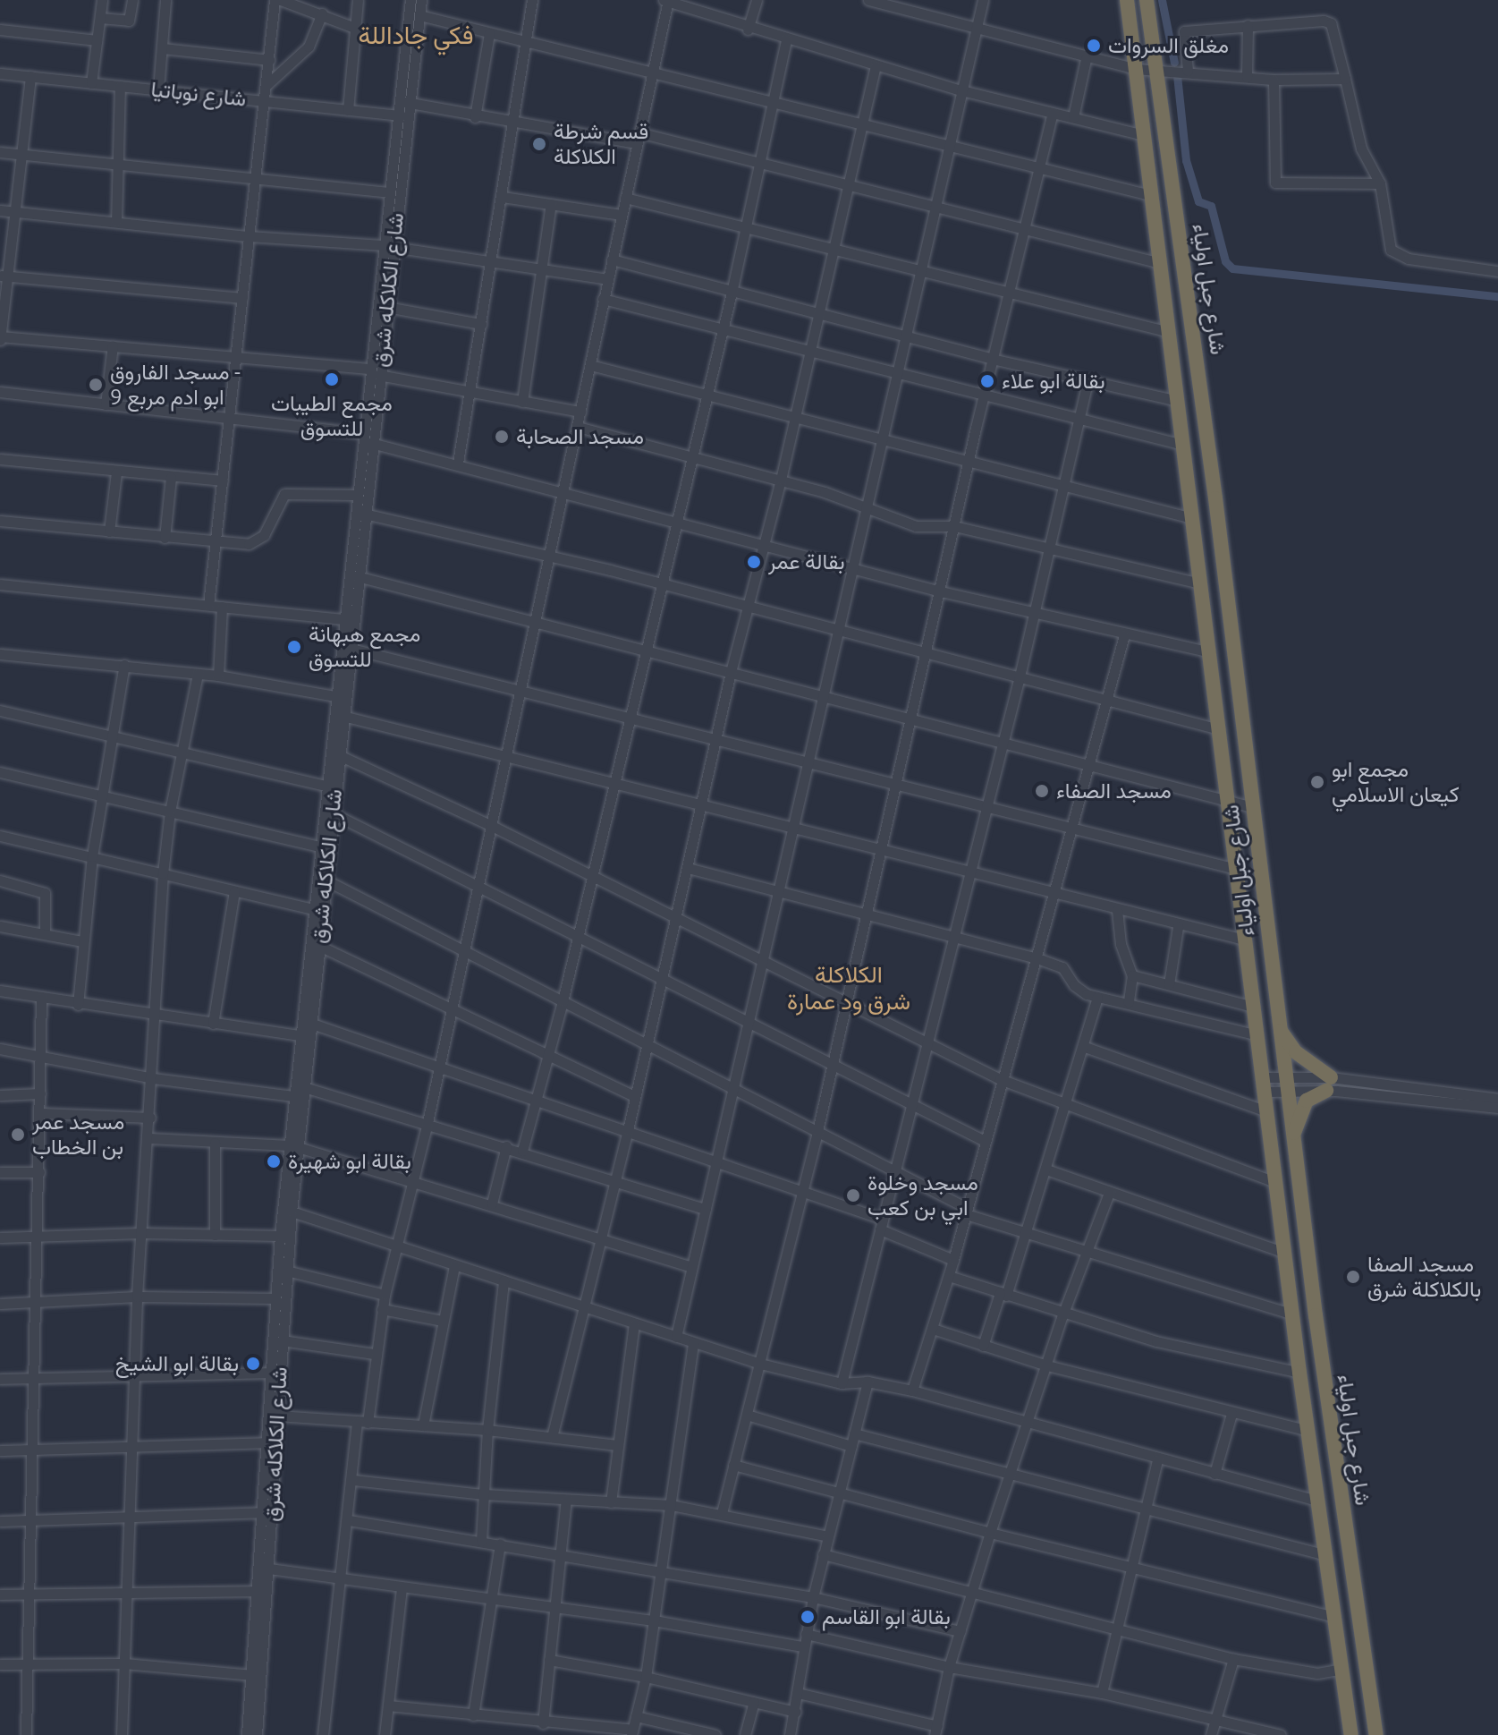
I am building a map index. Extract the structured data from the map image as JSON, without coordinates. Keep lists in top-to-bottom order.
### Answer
{
  "streets": {
    "highway": ["شارع جبل اولياء"],
    "street": ["شارع نوباتيا", "شارع الكلاكله شرق"]
  },
  "crossings": [
    ["شارع نوباتيا", "شارع الكلاكله شرق"]
  ],
  "districts": ["فكي جاداللة", "الكلاكلة شرق ود عمارة"],
  "places": [
    "مغلق السروات",
    "قسم شرطة الكلاكلة",
    "مجمع الطيبات للتسوق",
    "بقالة ابو علاء",
    "مسجد الفاروق - ابو ادم مربع 9",
    "مسجد الصحابة",
    "بقالة عمر",
    "مجمع هبهانة للتسوق",
    "مجمع ابو كيعان الاسلامي",
    "مسجد الصفاء",
    "مسجد عمر بن الخطاب",
    "بقالة ابو شهيرة",
    "مسجد وخلوة ابي بن كعب",
    "مسجد الصفا بالكلاكلة شرق",
    "بقالة ابو الشيخ",
    "بقالة ابو القاسم"
  ]
}
